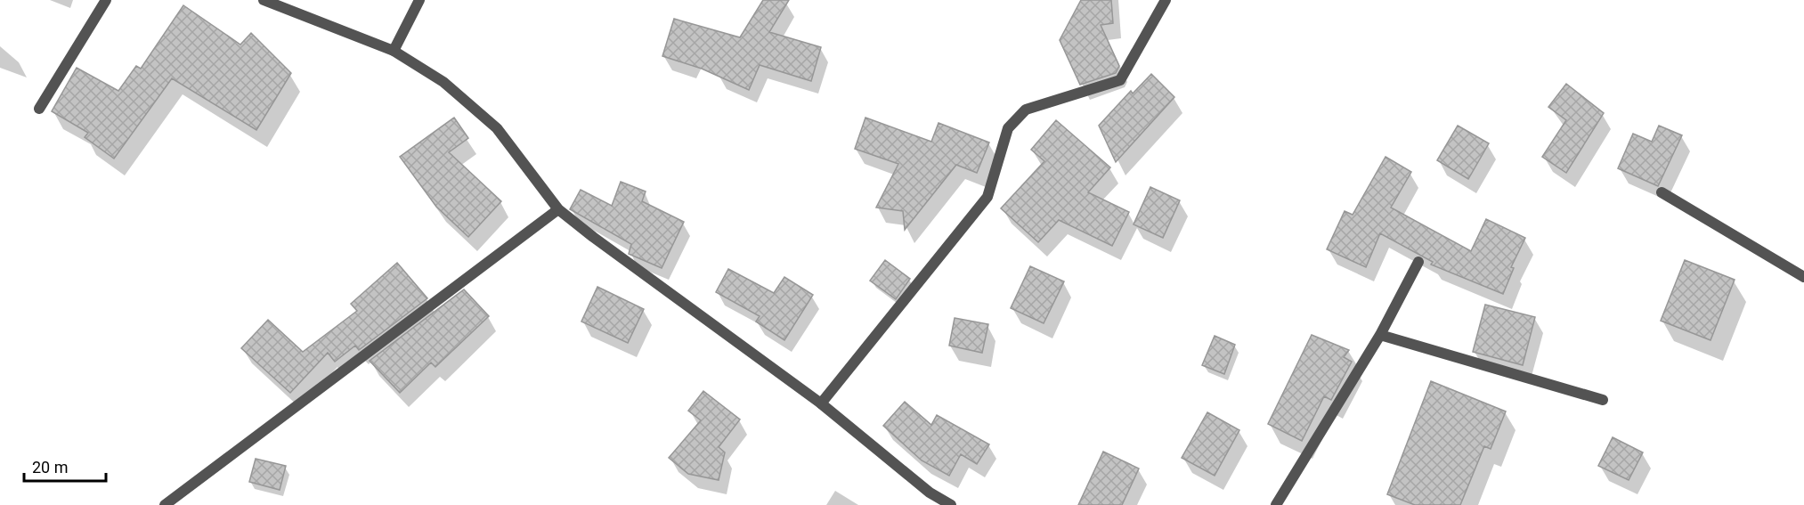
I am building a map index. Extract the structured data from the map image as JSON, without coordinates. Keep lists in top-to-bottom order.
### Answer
{
  "scale_bar": "20 m"
}
